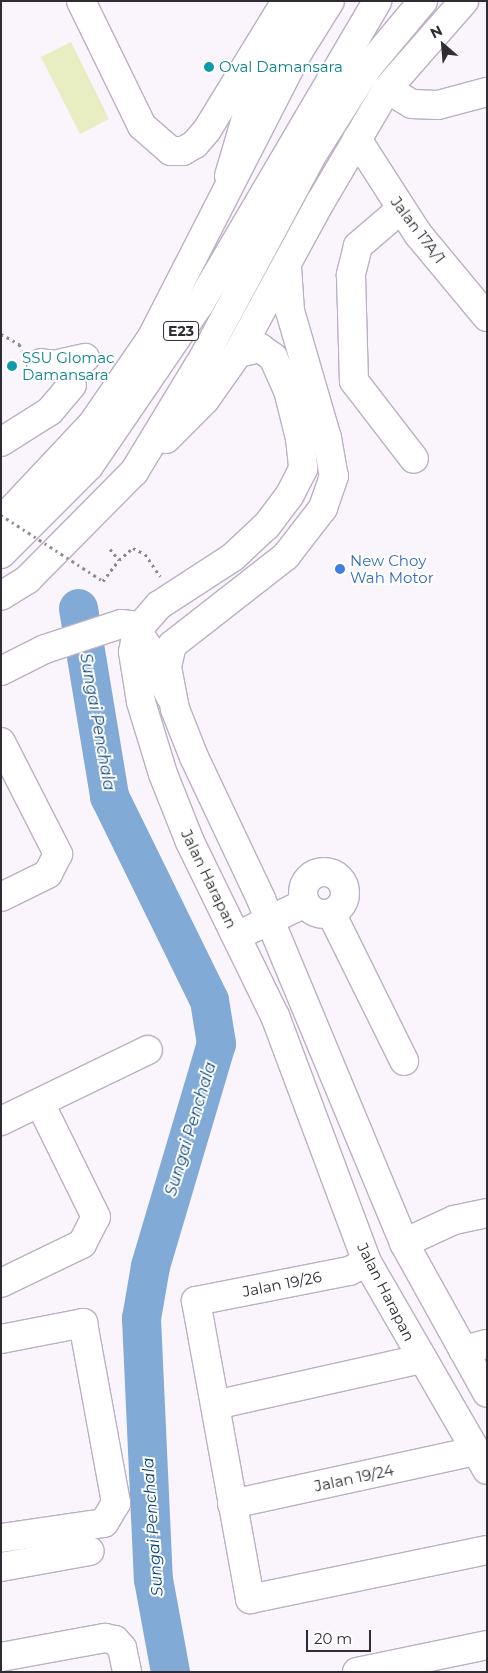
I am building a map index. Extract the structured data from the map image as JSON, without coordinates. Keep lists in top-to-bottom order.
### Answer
{
  "streets": {
    "main road": [
      "Jalan 17A/1",
      "E23",
      "Jalan Harapan",
      "Jalan 19/26",
      "Jalan 19/24"
    ]
  },
  "crossings": [
    ["Jalan Harapan", "Jalan 19/26"],
    ["Jalan Harapan", "Jalan 19/24"]
  ],
  "water": ["Sungai Penchala"],
  "places": ["Oval Damansara", "SSU Glomac Damansara", "New Choy Wah Motor"],
  "scale_bar": "20 m",
  "north": "top left"
}
